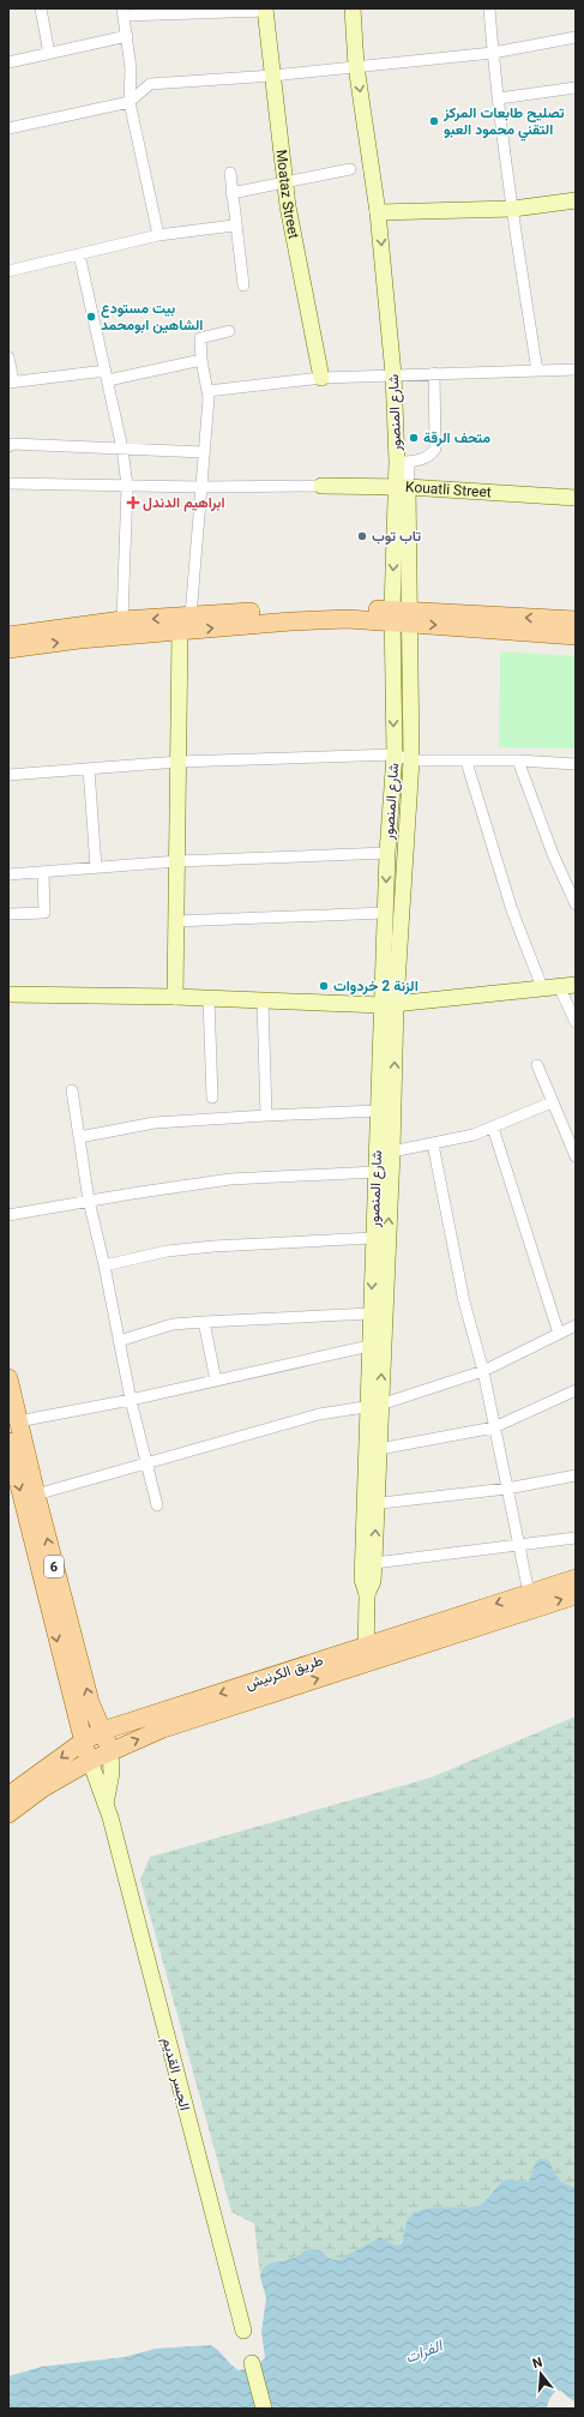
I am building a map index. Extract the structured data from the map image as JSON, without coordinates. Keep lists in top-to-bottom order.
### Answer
{
  "streets": {
    "main road": [
      "Moataz Street",
      "شارع المنصور",
      "Kouatli Street",
      "6",
      "طريق الكرنيش",
      "الجسر القديم"
    ]
  },
  "crossings": [
    ["شارع المنصور", "Kouatli Street"],
    ["شارع المنصور", "طريق الكرنيش"],
    ["6", "طريق الكرنيش"],
    ["6", "الجسر القديم"],
    ["طريق الكرنيش", "الجسر القديم"]
  ],
  "water": ["الفرات"],
  "places": {
    "other": [
      "تصليح طابعات المركز التقني محمود العبو",
      "بيت مستودع الشاهين ابومحمد",
      "متحف الرقة",
      "تاب توب",
      "الزنة 2 خردوات"
    ],
    "health": ["ابراهيم الدندل"]
  },
  "north": "top"
}
